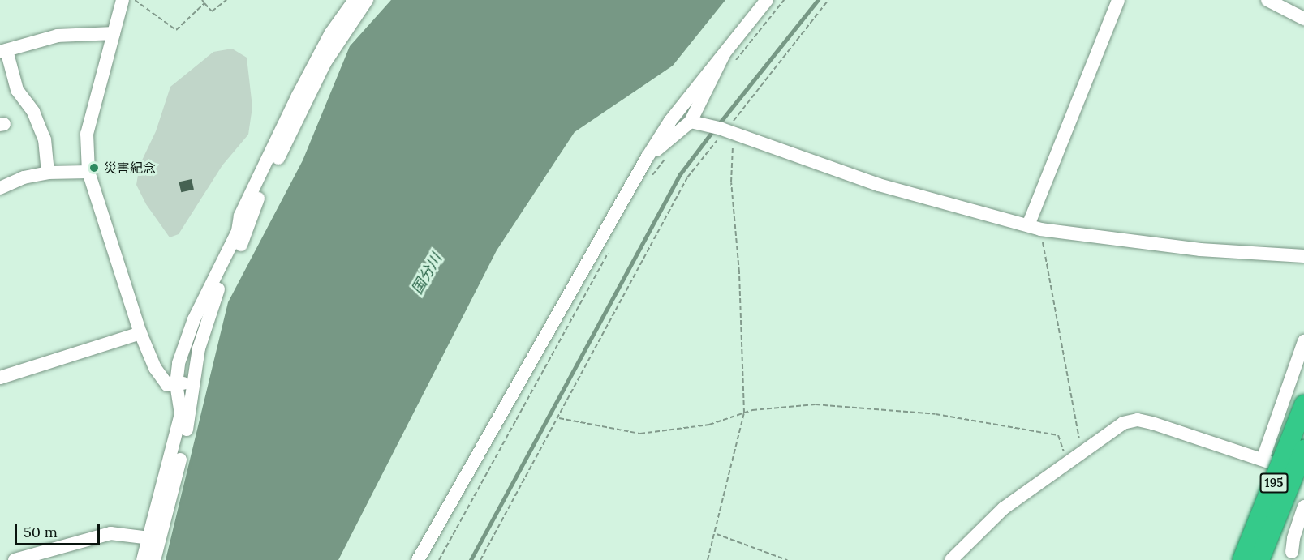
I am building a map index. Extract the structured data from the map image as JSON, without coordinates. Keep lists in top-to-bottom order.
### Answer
{
  "streets": {
    "highway": ["195"]
  },
  "water": ["国分川"],
  "places": ["災害紀念"],
  "scale_bar": "50 m"
}
